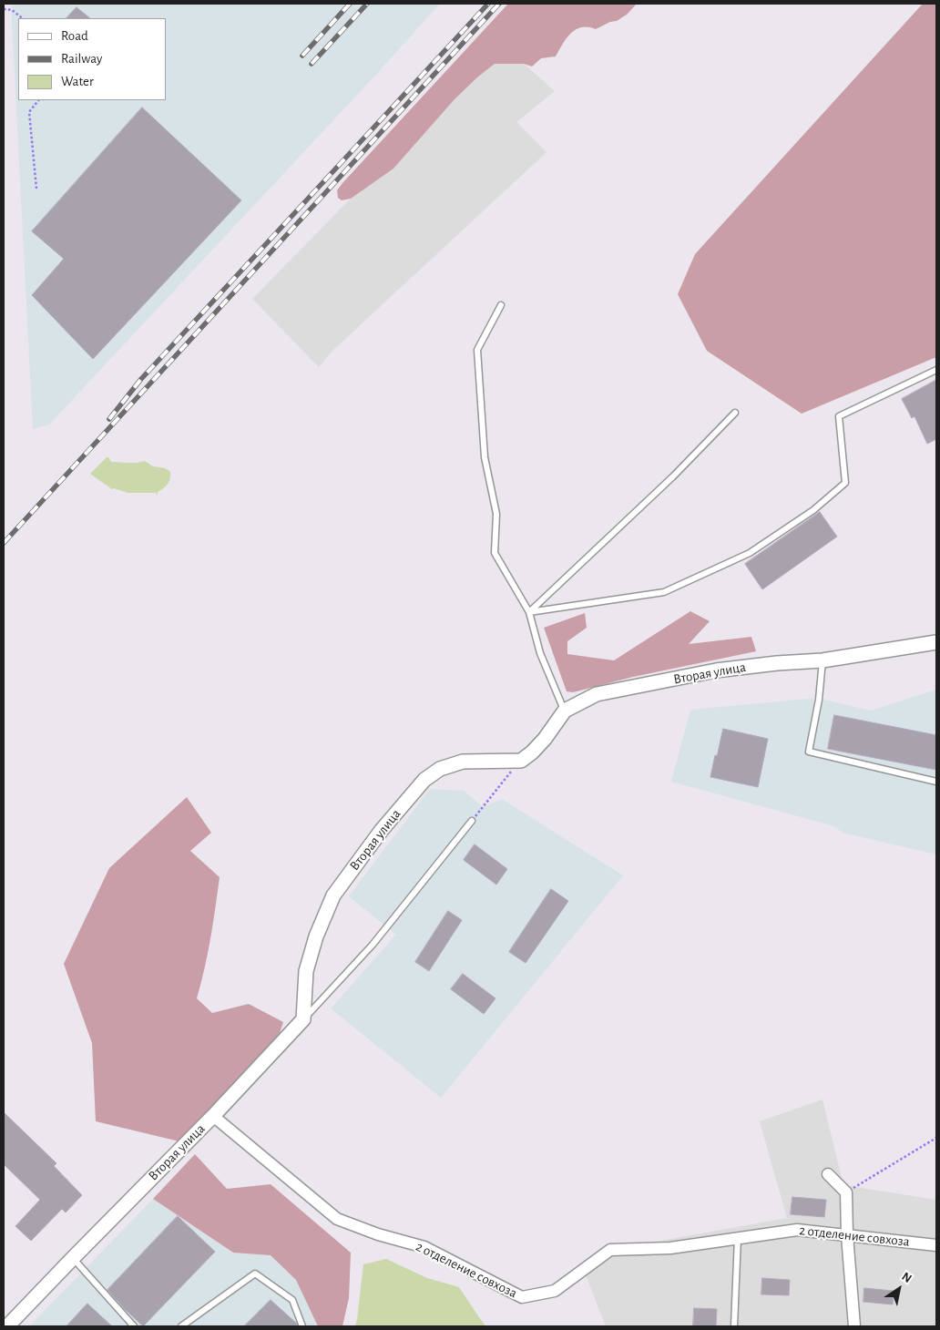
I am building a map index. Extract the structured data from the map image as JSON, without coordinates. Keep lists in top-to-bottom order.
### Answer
{
  "streets": {
    "street": ["Вторая улица", "2 отделение совхоза"]
  },
  "crossings": [
    ["Вторая улица", "2 отделение совхоза"]
  ],
  "legend": ["Road", "Railway", "Water"],
  "north": "top right"
}
